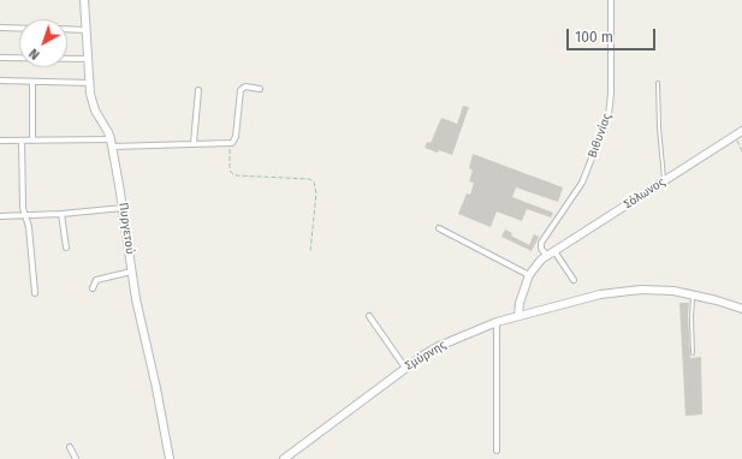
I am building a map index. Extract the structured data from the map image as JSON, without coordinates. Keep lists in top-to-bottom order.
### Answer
{
  "streets": {
    "street": [
      "Βιθυνίας",
      "Σόλωνος",
      "Πυργετού",
      "Σμύρνης"
    ]
  },
  "crossings": [
    ["Βιθυνίας", "Σόλωνος"]
  ],
  "scale_bar": "100 m",
  "north": "bottom left"
}
